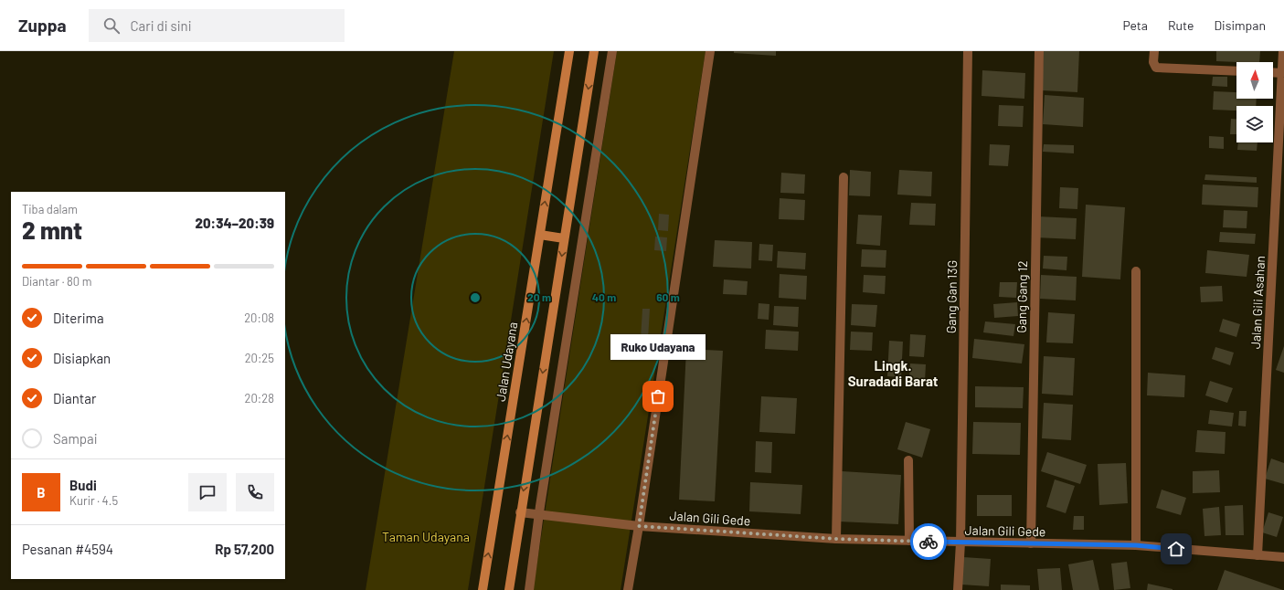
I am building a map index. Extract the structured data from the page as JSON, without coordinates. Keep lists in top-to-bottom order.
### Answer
{
  "streets": {
    "main road": ["Jalan Udayana"],
    "street": [
      "Gang Gan 13G",
      "Gang Gang 12",
      "Jalan Gili Asahan",
      "Jalan Gili Gede"
    ]
  },
  "crossings": [
    ["Gang Gan 13G", "Jalan Gili Gede"],
    ["Gang Gang 12", "Jalan Gili Gede"],
    ["Jalan Gili Asahan", "Jalan Gili Gede"]
  ],
  "districts": ["Lingk. Suradadi Barat"],
  "parks": ["Taman Udayana"],
  "places": ["Ruko Udayana"],
  "north": "top",
  "page": {
    "header": "Zuppa",
    "search": "Cari di sini",
    "nav": ["Peta", "Rute", "Disimpan"],
    "heading": ["2 mnt", "Tiba dalam", "20:34–20:39"],
    "panel": [
      "Budi",
      "Kurir · 4.5",
      "Pesanan #4594",
      "Rp 57,200"
    ],
    "bar": "Diantar · 80 m",
    "list": [
      ["Diterima", "20:08"],
      ["Disiapkan", "20:25"],
      ["Diantar", "20:28"],
      "Sampai"
    ],
    "bubble": "Ruko Udayana",
    "round": "B"
  },
  "rings": ["20 m", "40 m", "60 m"]
}
